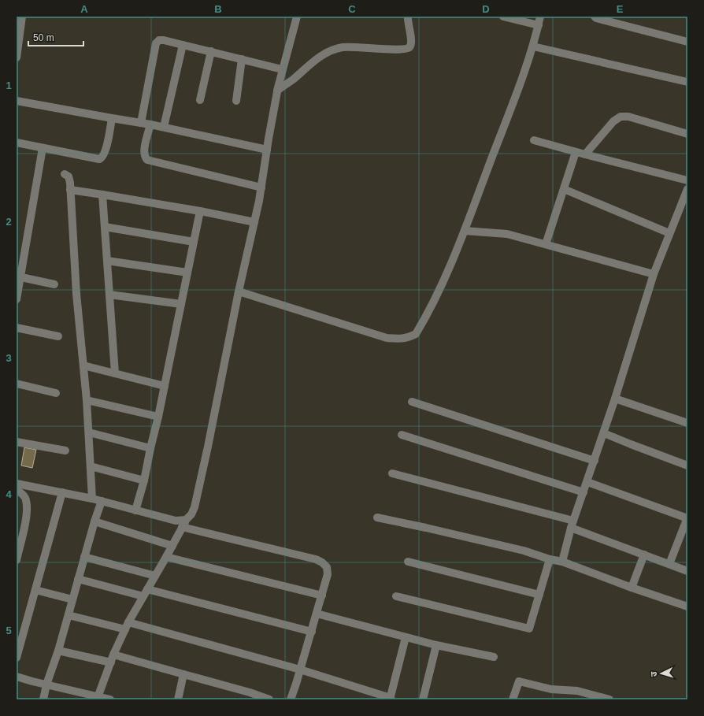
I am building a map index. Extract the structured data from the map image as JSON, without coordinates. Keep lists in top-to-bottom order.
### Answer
{
  "scale_bar": "50 m",
  "north": "left",
  "grid": {
    "columns": [
      "A",
      "B",
      "C",
      "D",
      "E"
    ],
    "rows": [
      "1",
      "2",
      "3",
      "4",
      "5"
    ]
  }
}
